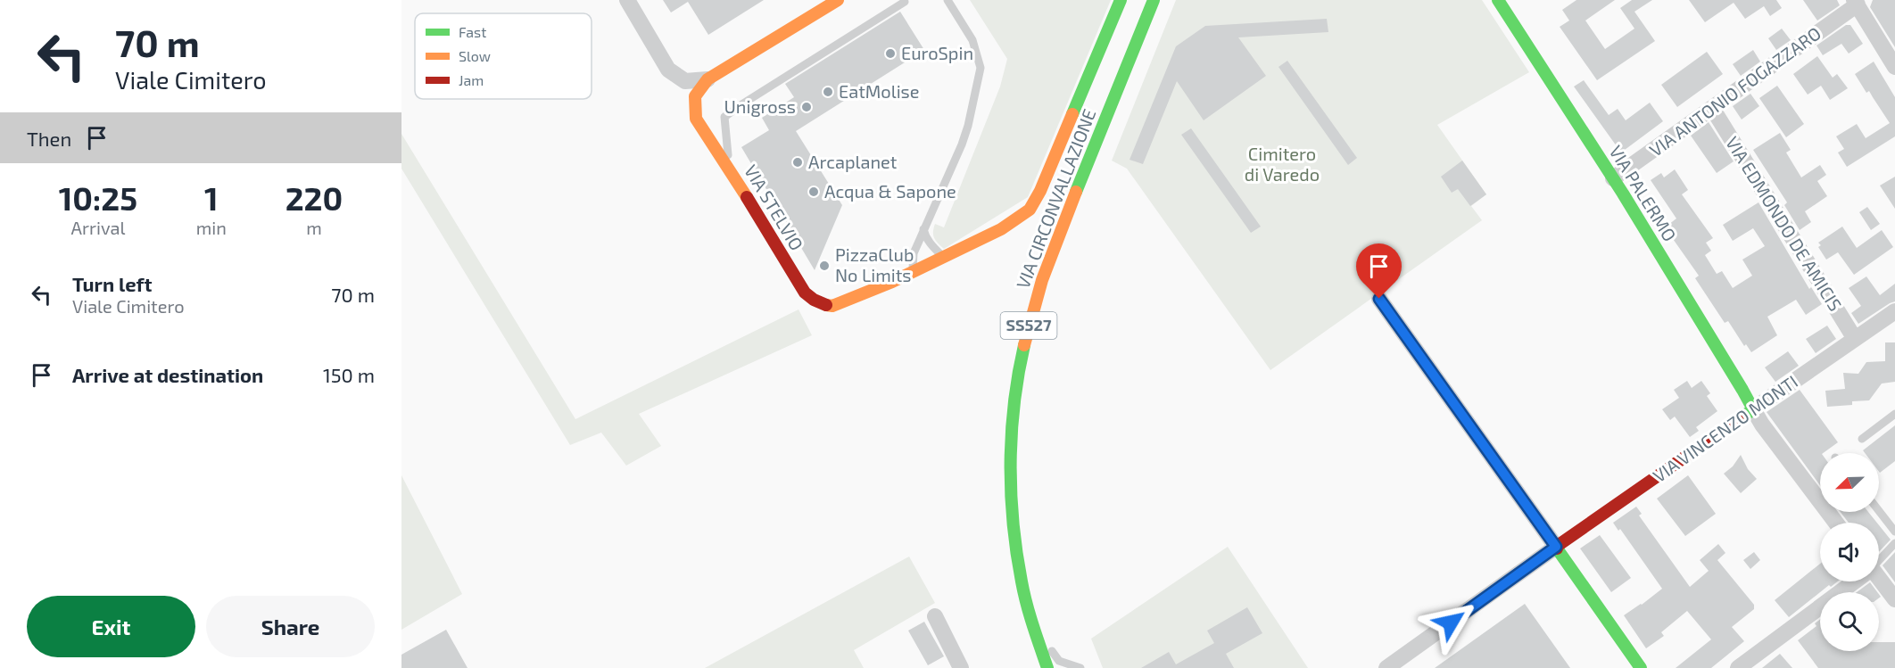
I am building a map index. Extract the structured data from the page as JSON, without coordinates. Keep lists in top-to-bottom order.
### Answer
{
  "streets": {
    "street": [
      "VIA ANTONIO FOGAZZARO",
      "VIA PALERMO",
      "VIA CIRCONVALLAZIONE",
      "VIA STELVIO",
      "VIA EDMONDO DE AMICIS",
      "SS527",
      "VIA VINCENZO MONTI"
    ]
  },
  "crossings": [
    ["VIA ANTONIO FOGAZZARO", "VIA PALERMO"],
    ["VIA ANTONIO FOGAZZARO", "VIA EDMONDO DE AMICIS"],
    ["VIA PALERMO", "VIA VINCENZO MONTI"],
    ["VIA EDMONDO DE AMICIS", "VIA VINCENZO MONTI"]
  ],
  "parks": ["Cimitero di Varedo"],
  "places": [
    "EuroSpin",
    "EatMolise",
    "Unigross",
    "Arcaplanet",
    "Acqua & Sapone",
    "PizzaClub No Limits"
  ],
  "legend": ["Fast", "Slow", "Jam"],
  "north": "bottom left",
  "page": {
    "turn": ["70 m", "Viale Cimitero"],
    "then": "Then",
    "eta": [
      "10:25",
      "Arrival",
      "1",
      "min",
      "220",
      "m"
    ],
    "list": [
      {
        "name": "Turn left",
        "note": "Viale Cimitero",
        "value": "70 m"
      },
      {
        "name": "Arrive at destination",
        "value": "150 m"
      }
    ],
    "buttons": ["Exit", "Share"]
  }
}
